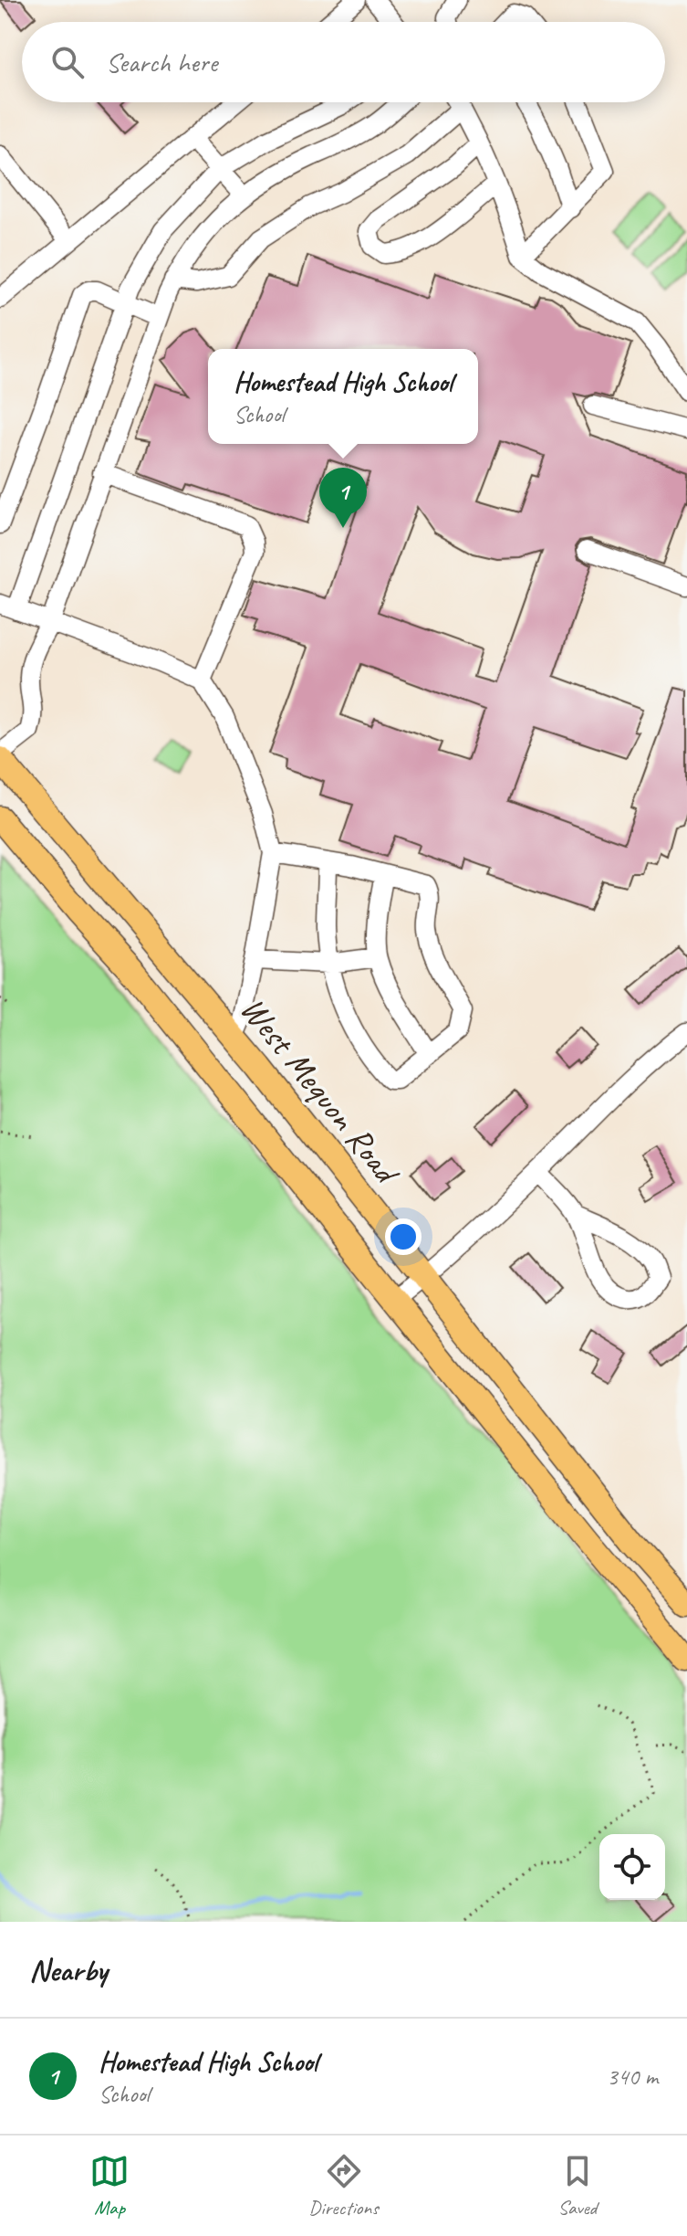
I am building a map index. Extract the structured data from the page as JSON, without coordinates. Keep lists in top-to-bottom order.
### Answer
{
  "streets": {
    "main road": ["West Mequon Road"]
  },
  "page": {
    "search": "Search here",
    "popup": ["Homestead High School", "School"],
    "pins": "1",
    "heading": "Nearby",
    "list": [
      {
        "mark": "1",
        "name": "Homestead High School",
        "note": "School",
        "value": "340 m"
      }
    ],
    "nav": ["Map", "Directions", "Saved"]
  }
}
